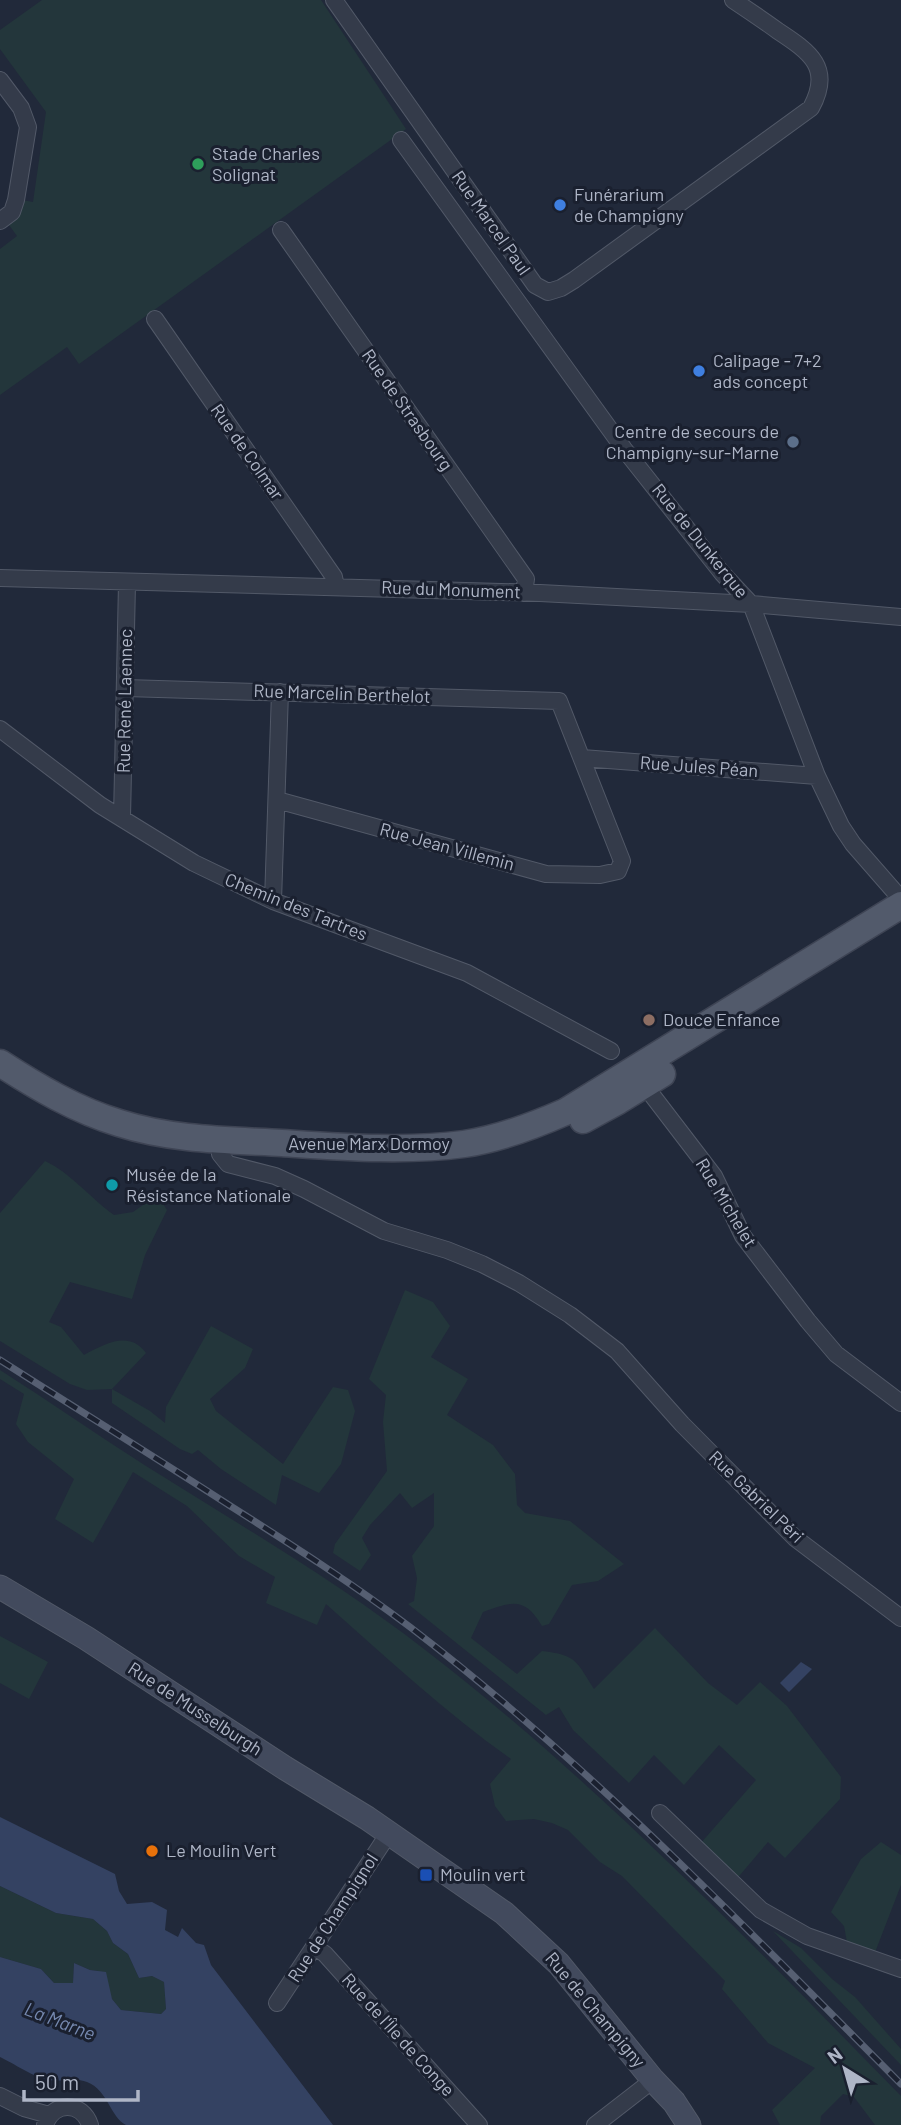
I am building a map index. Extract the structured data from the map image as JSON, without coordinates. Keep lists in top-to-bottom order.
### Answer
{
  "streets": {
    "main road": ["Avenue Marx Dormoy"],
    "street": [
      "Rue Marcel Paul",
      "Rue de Strasbourg",
      "Rue de Colmar",
      "Rue de Dunkerque",
      "Rue du Monument",
      "Rue Marcelin Berthelot",
      "Rue René Laennec",
      "Rue Jules Péan",
      "Rue Jean Villemin",
      "Chemin des Tartres",
      "Rue Michelet",
      "Rue Gabriel Péri",
      "Rue de Musselburgh",
      "Rue de Champignol",
      "Rue de Champigny",
      "Rue de l'Île de Conge"
    ]
  },
  "crossings": [
    ["Rue de Strasbourg", "Rue du Monument"],
    ["Rue de Colmar", "Rue du Monument"],
    ["Rue de Dunkerque", "Rue du Monument"],
    ["Rue de Dunkerque", "Rue Jules Péan"],
    ["Rue de Dunkerque", "Avenue Marx Dormoy"],
    ["Rue du Monument", "Rue René Laennec"],
    ["Rue Marcelin Berthelot", "Rue René Laennec"],
    ["Rue Marcelin Berthelot", "Rue Jules Péan"],
    ["Rue Marcelin Berthelot", "Rue Jean Villemin"],
    ["Rue René Laennec", "Chemin des Tartres"],
    ["Rue Jules Péan", "Rue Jean Villemin"],
    ["Avenue Marx Dormoy", "Rue Michelet"],
    ["Avenue Marx Dormoy", "Rue Gabriel Péri"],
    ["Rue de Musselburgh", "Rue de Champignol"],
    ["Rue de Musselburgh", "Rue de Champigny"],
    ["Rue de Champignol", "Rue de Champigny"],
    ["Rue de Champignol", "Rue de l'Île de Conge"]
  ],
  "water": ["La Marne"],
  "places": {
    "other": [
      "Stade Charles Solignat",
      "Funérarium de Champigny",
      "Calipage - 7+2 ads concept",
      "Centre de secours de Champigny-sur-Marne",
      "Douce Enfance",
      "Musée de la Résistance Nationale",
      "Le Moulin Vert"
    ],
    "transit": ["Moulin vert"]
  },
  "scale_bar": "50 m",
  "north": "top left"
}
